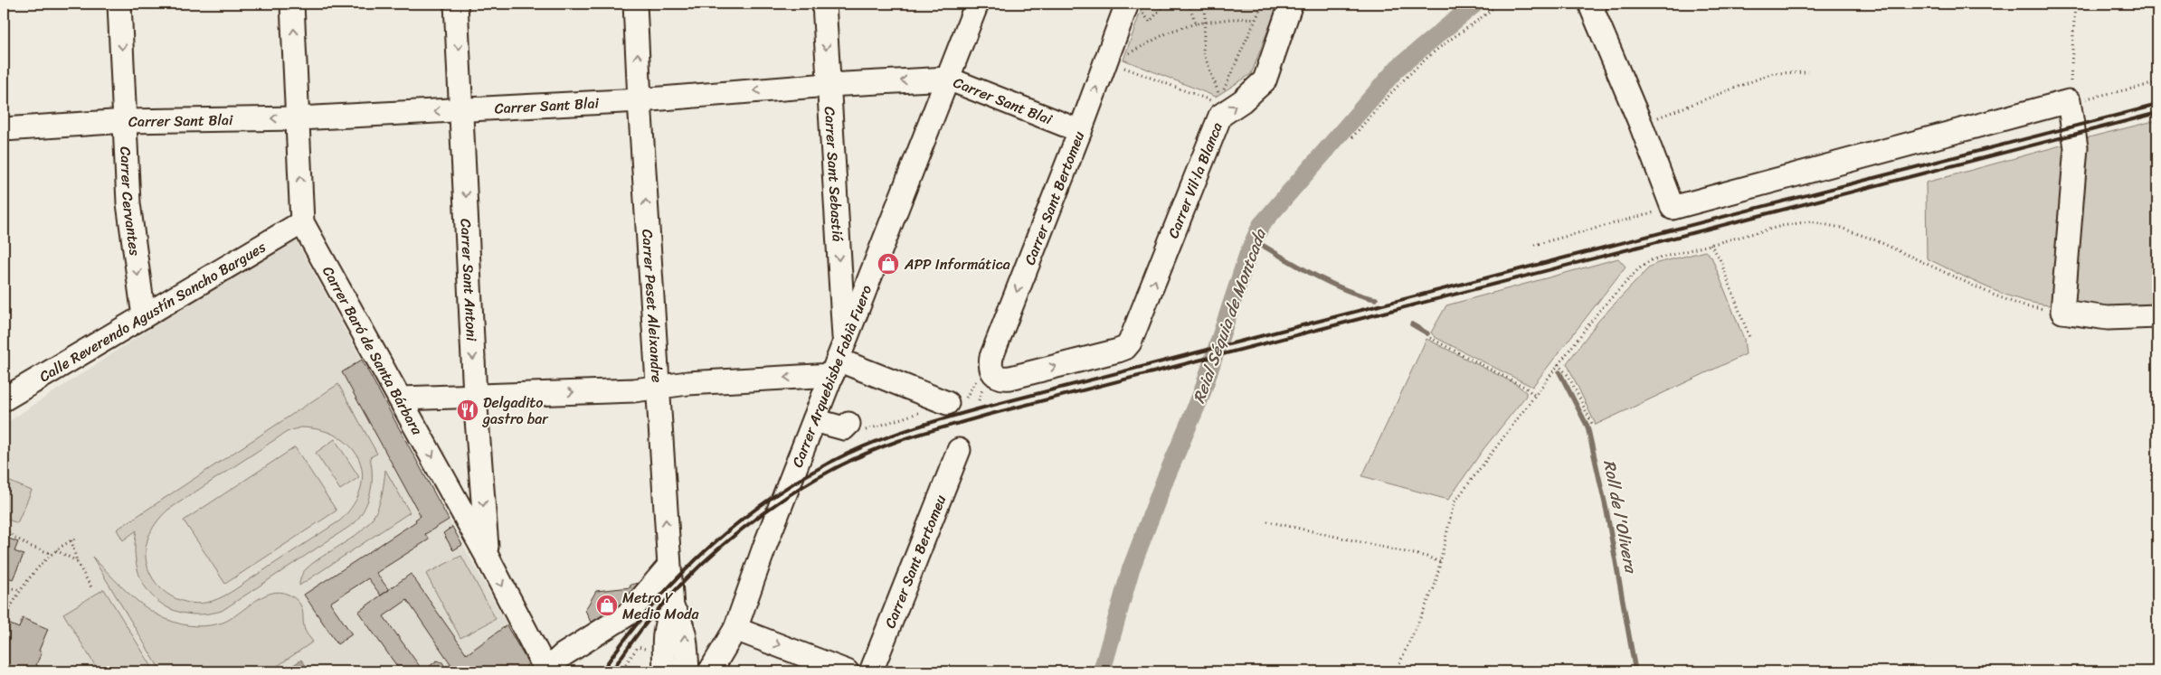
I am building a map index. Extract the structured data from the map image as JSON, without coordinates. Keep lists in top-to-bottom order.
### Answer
{
  "streets": {
    "street": [
      "Carrer Sant Blai",
      "Carrer Sant Sebastiá",
      "Carrer Vil·la Blanca",
      "Carrer Sant Bertomeu",
      "Carrer Cervantes",
      "Carrer Sant Antoni",
      "Carrer Peset Aleixandre",
      "Calle Reverendo Agustín Sancho Bargues",
      "Carrer Baró de Santa Bárbara",
      "Carrer Arquebisbe Fabià Fuero"
    ]
  },
  "crossings": [
    ["Carrer Sant Blai", "Carrer Sant Sebastiá"],
    ["Carrer Sant Blai", "Carrer Sant Bertomeu"],
    ["Carrer Sant Blai", "Carrer Cervantes"],
    ["Carrer Sant Blai", "Carrer Sant Antoni"],
    ["Carrer Sant Blai", "Carrer Peset Aleixandre"],
    ["Carrer Sant Blai", "Carrer Baró de Santa Bárbara"],
    ["Carrer Sant Blai", "Carrer Arquebisbe Fabià Fuero"],
    ["Carrer Sant Sebastiá", "Carrer Arquebisbe Fabià Fuero"],
    ["Carrer Vil·la Blanca", "Carrer Sant Bertomeu"],
    ["Carrer Cervantes", "Calle Reverendo Agustín Sancho Bargues"],
    ["Carrer Sant Antoni", "Carrer Baró de Santa Bárbara"],
    ["Calle Reverendo Agustín Sancho Bargues", "Carrer Baró de Santa Bárbara"]
  ],
  "one_way": [
    "Carrer Sant Blai",
    "Carrer Sant Sebastiá",
    "Carrer Vil·la Blanca",
    "Carrer Cervantes",
    "Carrer Sant Antoni",
    "Carrer Peset Aleixandre"
  ],
  "water": ["Reial Séquia de Montcada", "Roll de l'Olivera"],
  "places": {
    "shop": ["APP Informática", "Metro Y Medio Moda"],
    "restaurant": ["Delgadito gastro bar"]
  }
}
